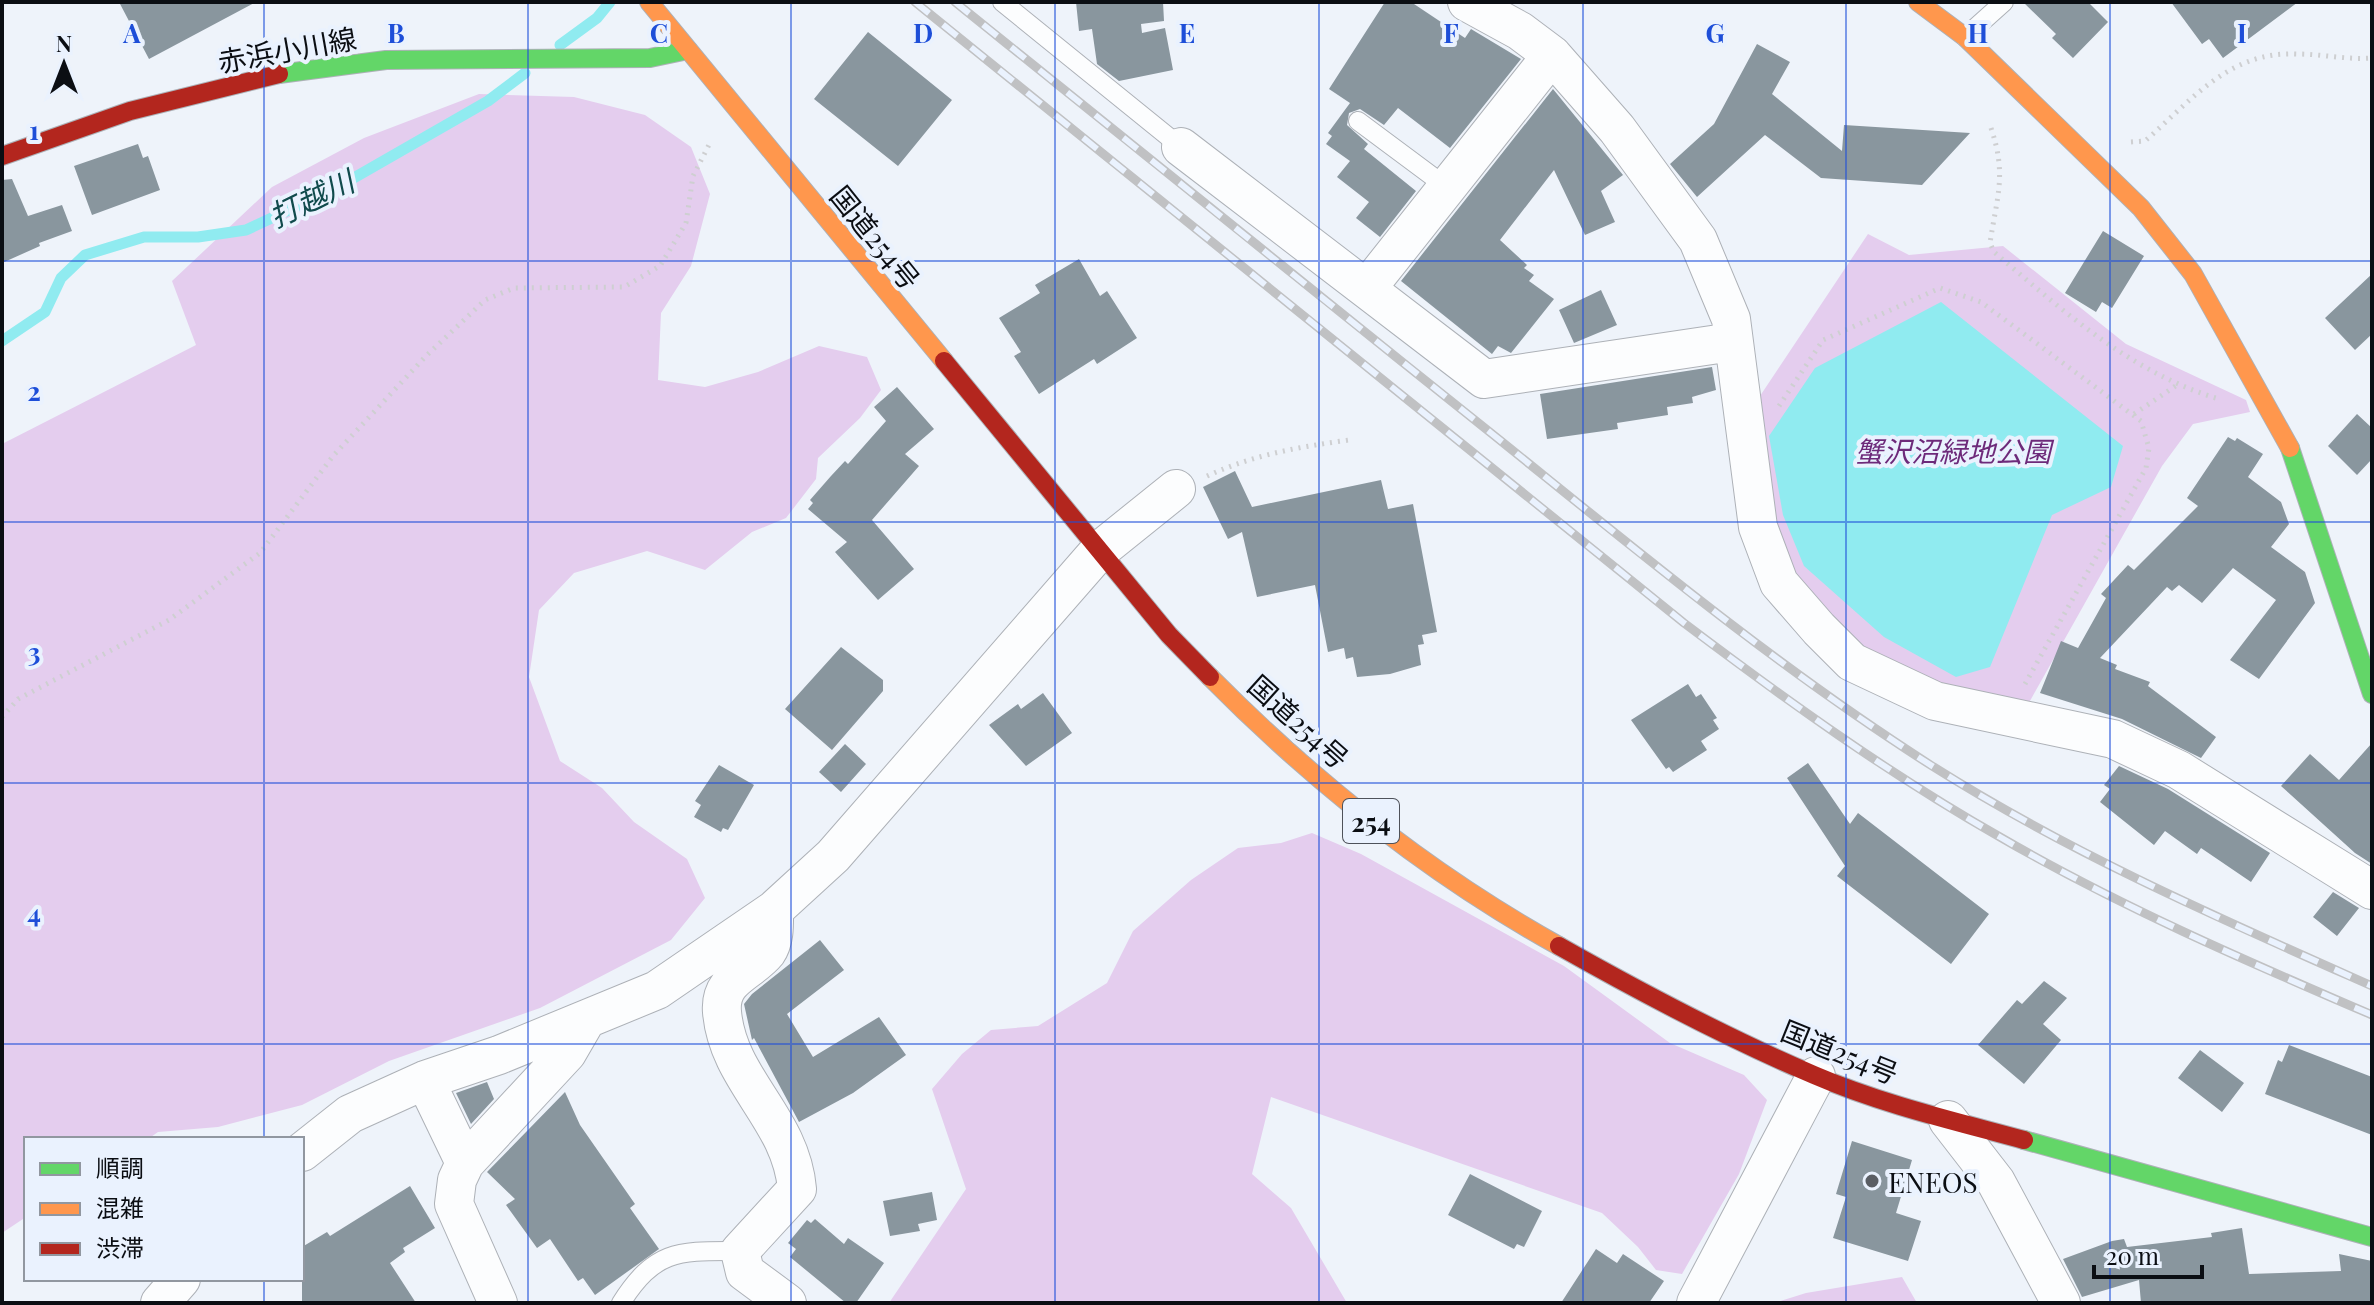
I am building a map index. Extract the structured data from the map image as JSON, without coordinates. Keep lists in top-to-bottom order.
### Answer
{
  "streets": {
    "main road": ["赤浜小川線", "国道254号", "254"]
  },
  "crossings": [
    ["赤浜小川線", "国道254号"]
  ],
  "water": ["打越川"],
  "parks": ["蟹沢沼緑地公園"],
  "places": ["ENEOS"],
  "legend": ["順調", "混雑", "渋滞"],
  "scale_bar": "20 m",
  "north": "top",
  "grid": {
    "columns": [
      "A",
      "B",
      "C",
      "D",
      "E",
      "F",
      "G",
      "H",
      "I"
    ],
    "rows": [
      "1",
      "2",
      "3",
      "4"
    ]
  }
}
